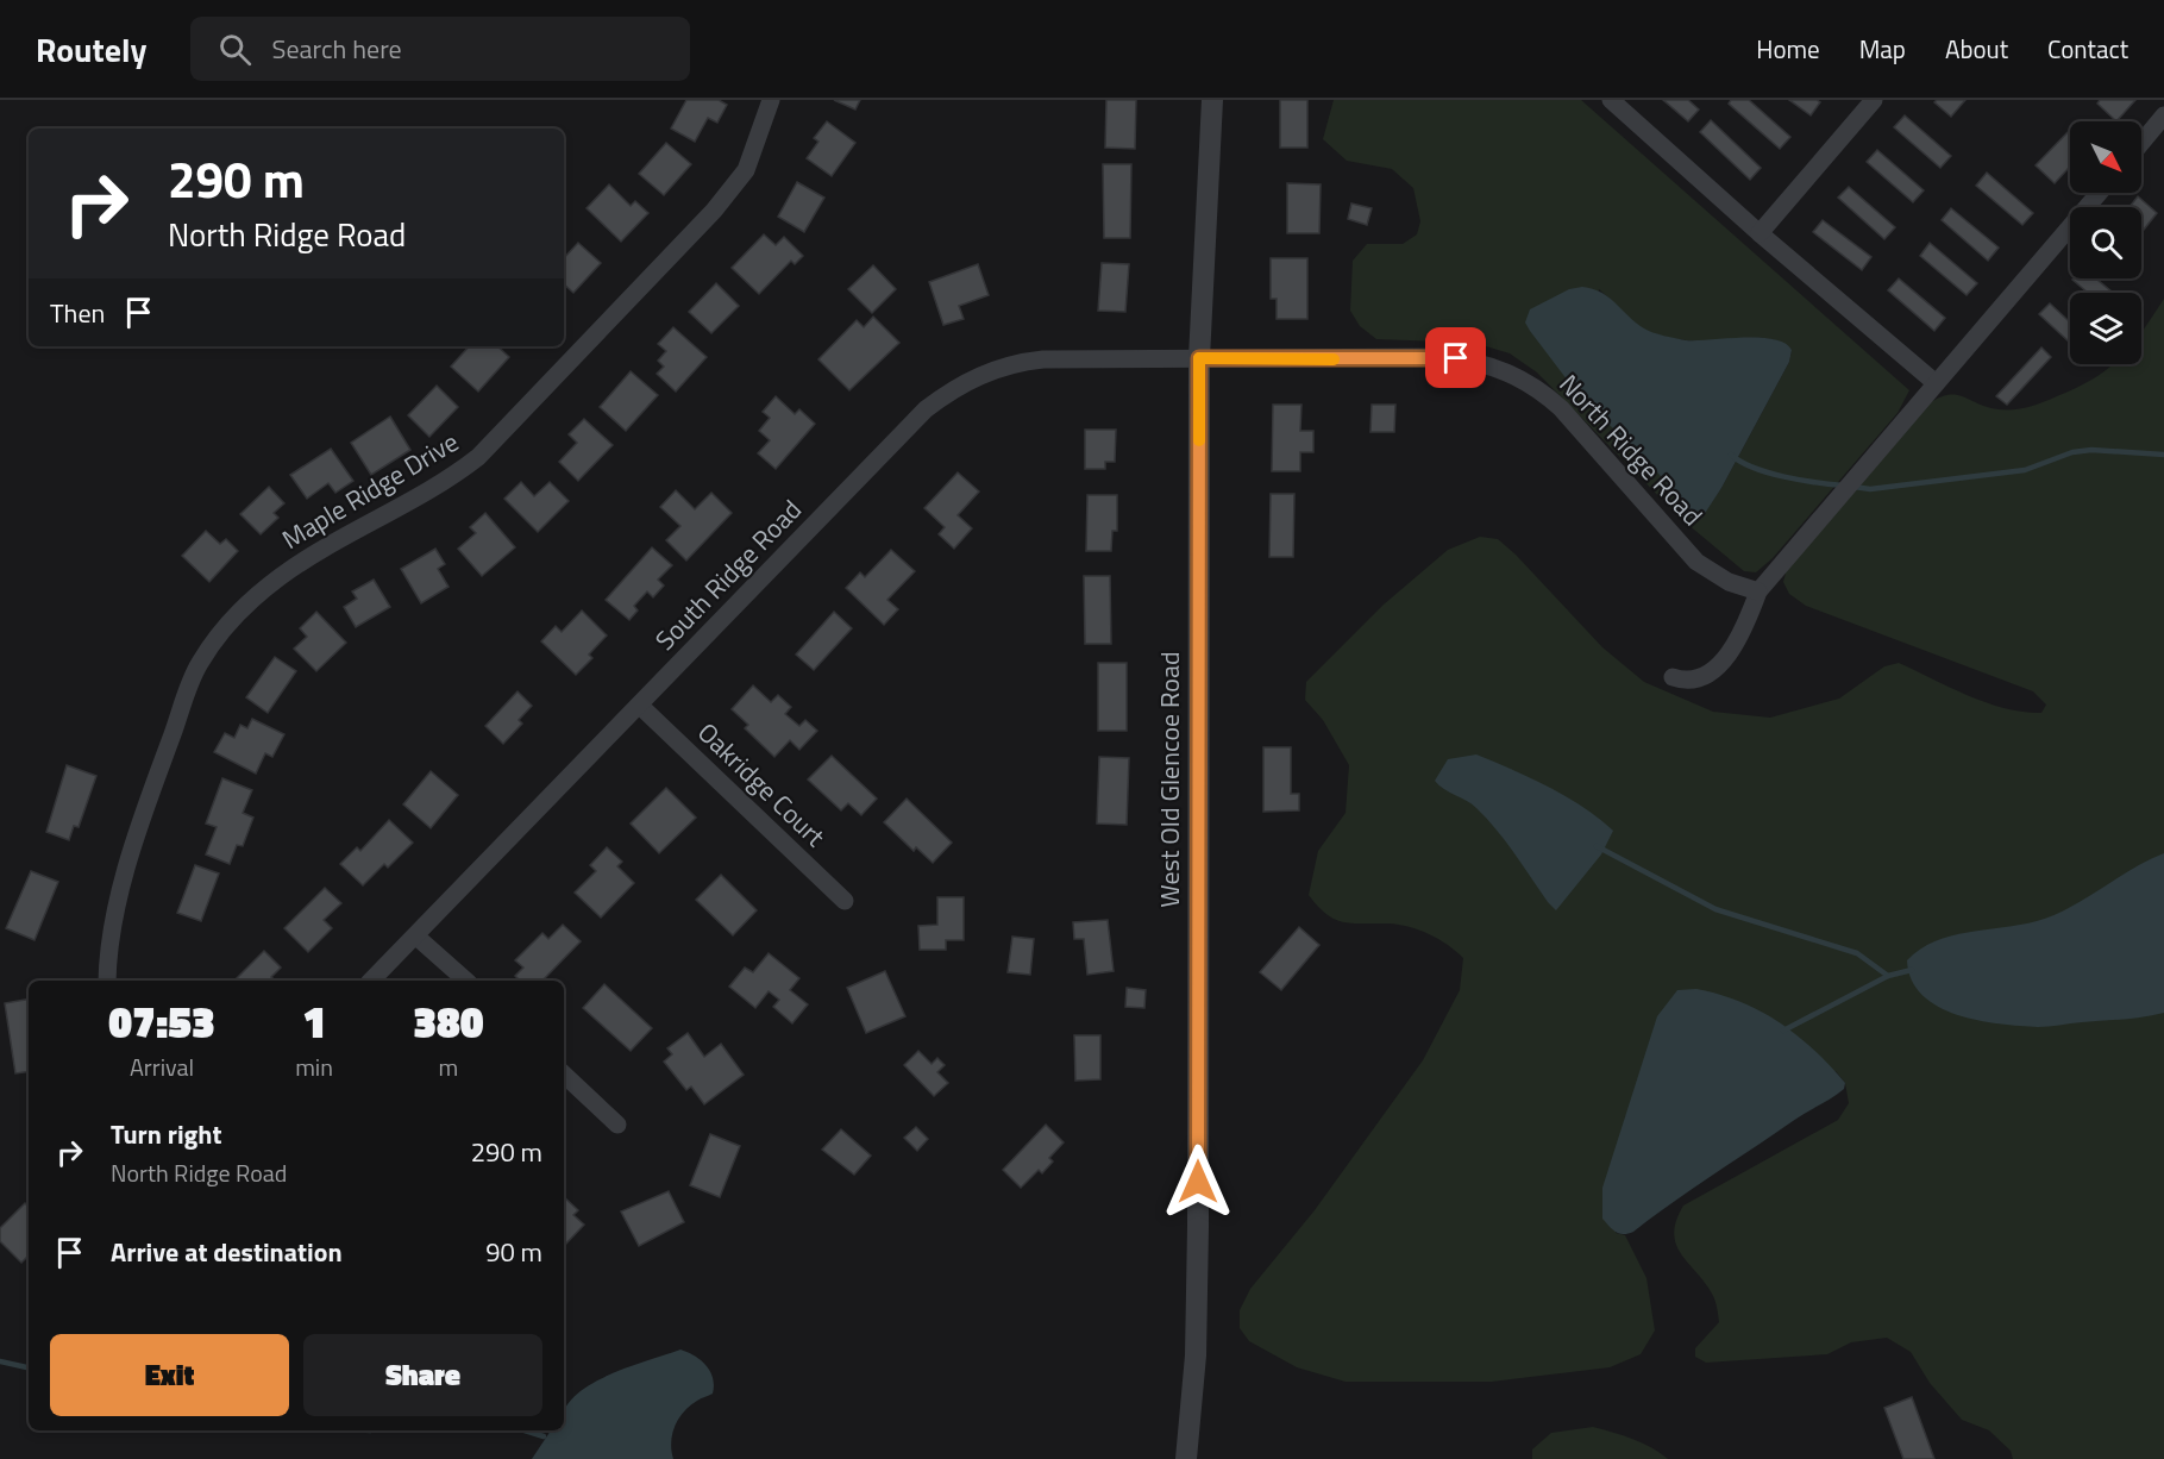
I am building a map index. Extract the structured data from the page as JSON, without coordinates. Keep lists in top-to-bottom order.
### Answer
{
  "streets": {
    "street": [
      "North Ridge Road",
      "Maple Ridge Drive",
      "South Ridge Road",
      "West Old Glencoe Road",
      "Oakridge Court"
    ]
  },
  "crossings": [
    ["North Ridge Road", "South Ridge Road"],
    ["North Ridge Road", "West Old Glencoe Road"],
    ["South Ridge Road", "West Old Glencoe Road"],
    ["South Ridge Road", "Oakridge Court"]
  ],
  "north": "bottom right",
  "page": {
    "header": "Routely",
    "search": "Search here",
    "nav": [
      "Home",
      "Map",
      "About",
      "Contact"
    ],
    "turn": ["290 m", "North Ridge Road"],
    "then": "Then",
    "eta": [
      "07:53",
      "Arrival",
      "1",
      "min",
      "380",
      "m"
    ],
    "list": [
      {
        "name": "Turn right",
        "note": "North Ridge Road",
        "value": "290 m"
      },
      {
        "name": "Arrive at destination",
        "value": "90 m"
      }
    ],
    "buttons": ["Exit", "Share"]
  }
}
